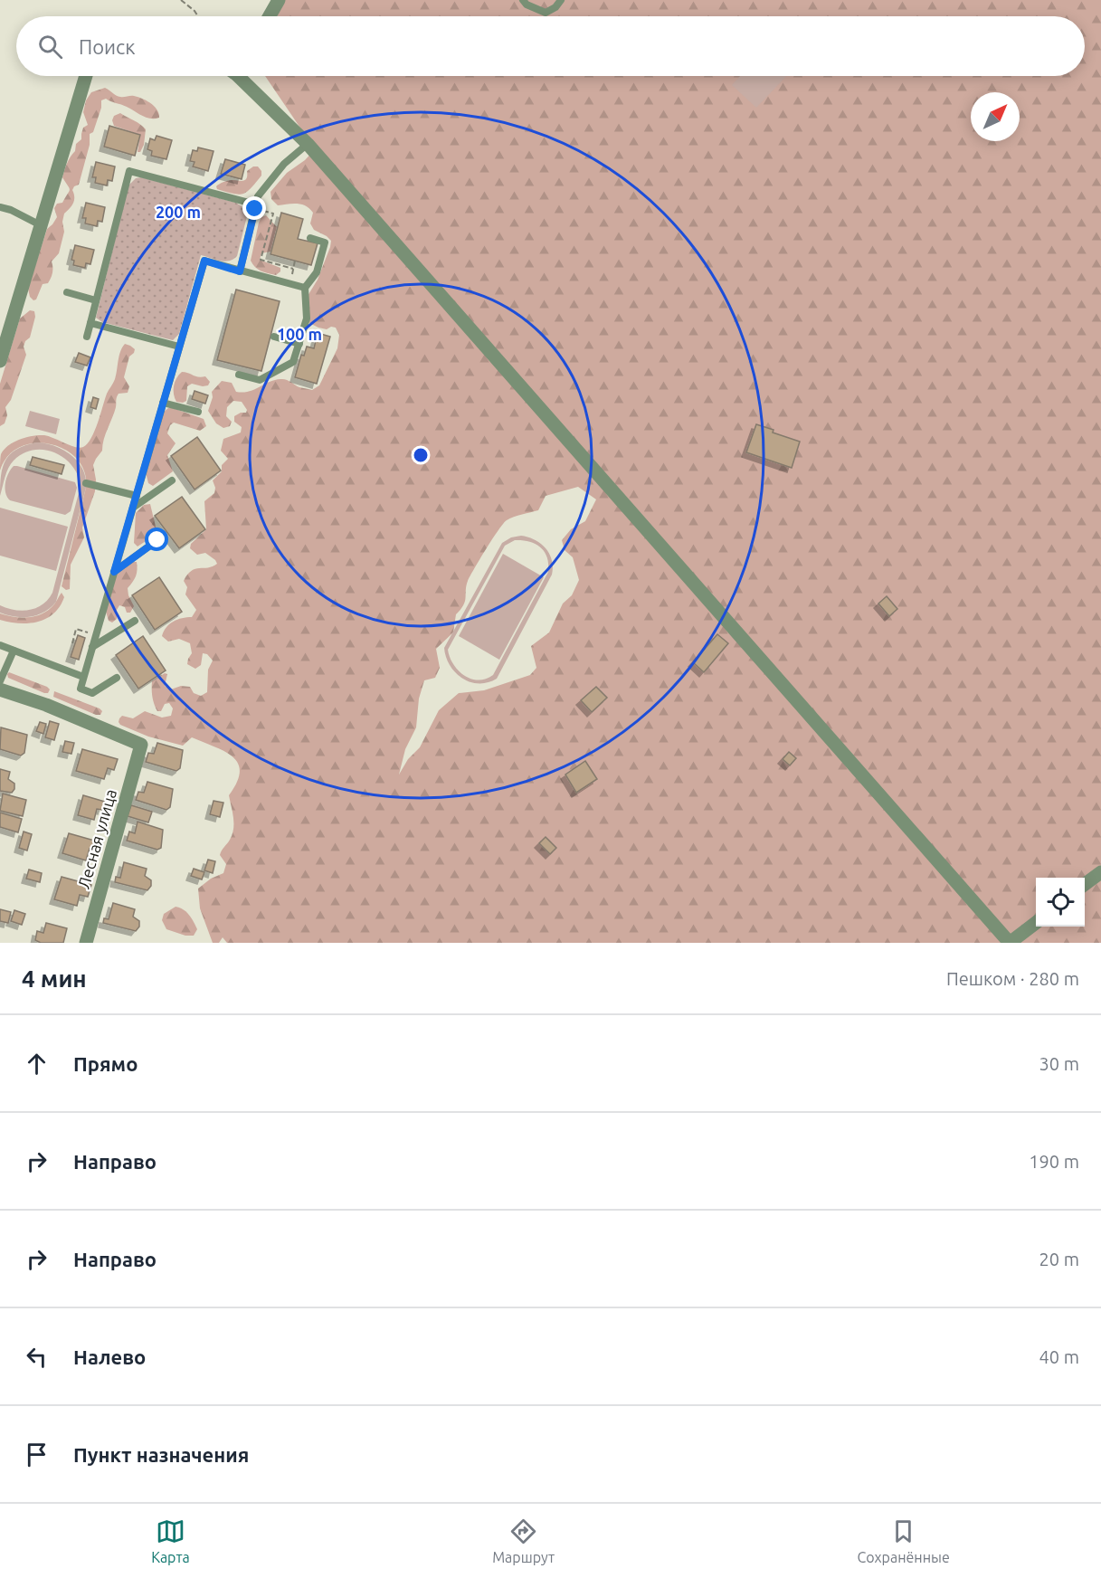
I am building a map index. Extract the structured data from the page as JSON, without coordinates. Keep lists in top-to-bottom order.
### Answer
{
  "streets": {
    "street": ["Лесная улица"]
  },
  "north": "top right",
  "page": {
    "search": "Поиск",
    "heading": ["4 мин", "Пешком · 280 m"],
    "list": [
      ["Прямо", "30 m"],
      ["Направо", "190 m"],
      ["Направо", "20 m"],
      ["Налево", "40 m"],
      "Пункт назначения"
    ],
    "nav": ["Карта", "Маршрут", "Сохранённые"]
  },
  "rings": ["200 m", "100 m"]
}
